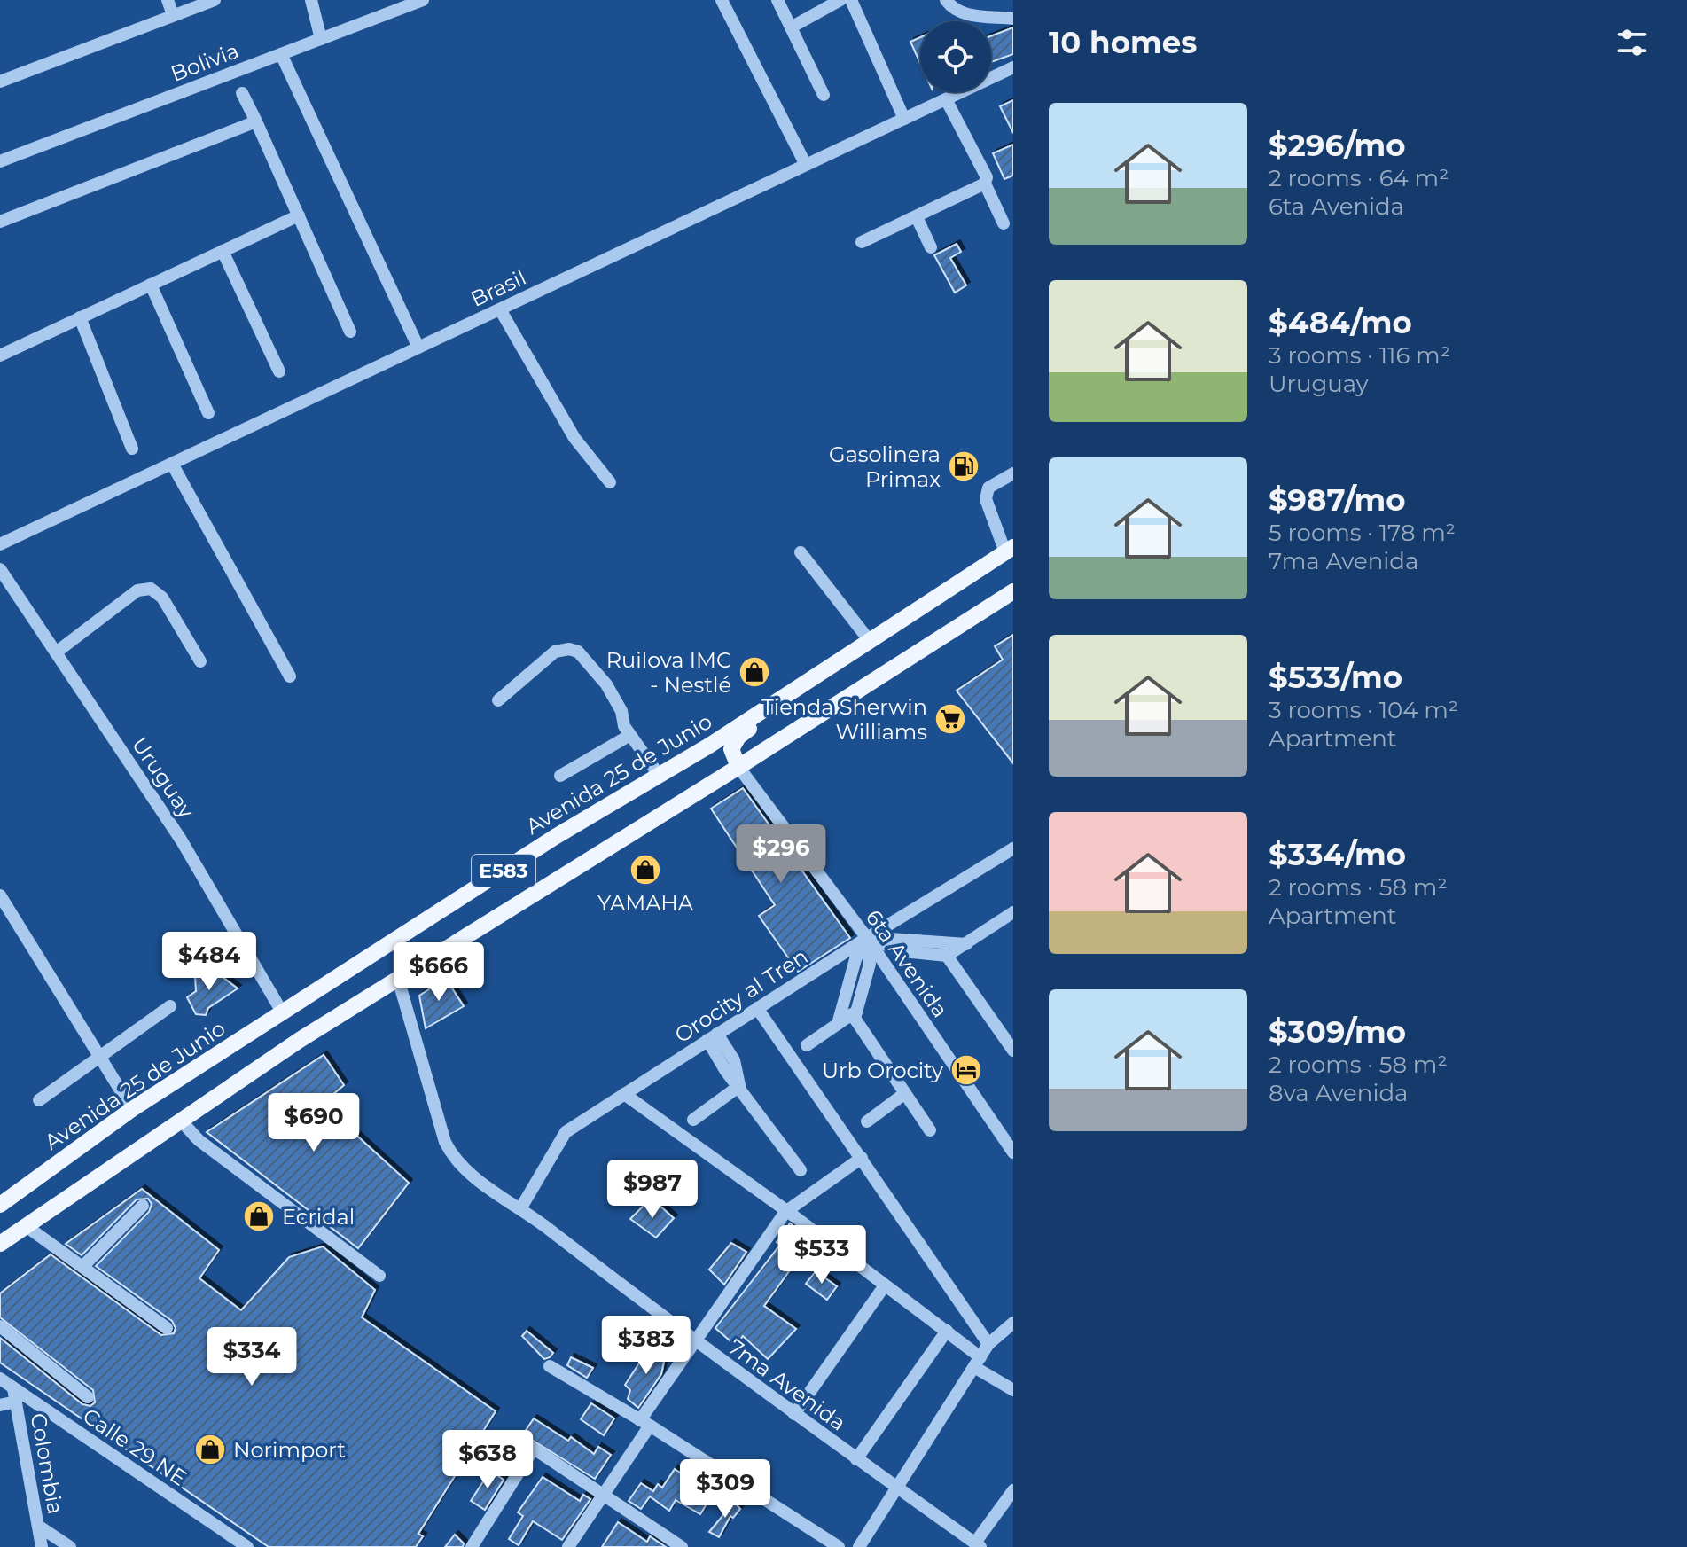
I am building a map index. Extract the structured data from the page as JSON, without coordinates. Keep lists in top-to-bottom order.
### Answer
{
  "streets": {
    "main road": ["Avenida 25 de Junio", "E583"],
    "street": [
      "Bolivia",
      "Brasil",
      "Uruguay",
      "6ta Avenida",
      "Orocity al Tren",
      "7ma Avenida",
      "Calle 29 NE",
      "Colombia"
    ]
  },
  "crossings": [
    ["Avenida 25 de Junio", "Uruguay"],
    ["E583", "6ta Avenida"],
    ["E583", "7ma Avenida"],
    ["6ta Avenida", "Orocity al Tren"],
    ["Orocity al Tren", "7ma Avenida"],
    ["Calle 29 NE", "Colombia"]
  ],
  "places": {
    "fuel station": ["Gasolinera Primax"],
    "shop": [
      "Ruilova IMC - Nestlé",
      "YAMAHA",
      "Ecridal",
      "Norimport"
    ],
    "supermarket": ["Tienda Sherwin Williams"],
    "hotel": ["Urb Orocity"]
  },
  "page": {
    "heading": "10 homes",
    "list": [
      {
        "name": "$296/mo",
        "note": "2 rooms · 64 m² · 6ta Avenida"
      },
      {
        "name": "$484/mo",
        "note": "3 rooms · 116 m² · Uruguay"
      },
      {
        "name": "$987/mo",
        "note": "5 rooms · 178 m² · 7ma Avenida"
      },
      {
        "name": "$533/mo",
        "note": "3 rooms · 104 m² · Apartment"
      },
      {
        "name": "$334/mo",
        "note": "2 rooms · 58 m² · Apartment"
      },
      {
        "name": "$309/mo",
        "note": "2 rooms · 58 m² · 8va Avenida"
      }
    ],
    "price": [
      "$296",
      "$484",
      "$666",
      "$690",
      "$987",
      "$533",
      "$383",
      "$334",
      "$638",
      "$309"
    ]
  }
}
